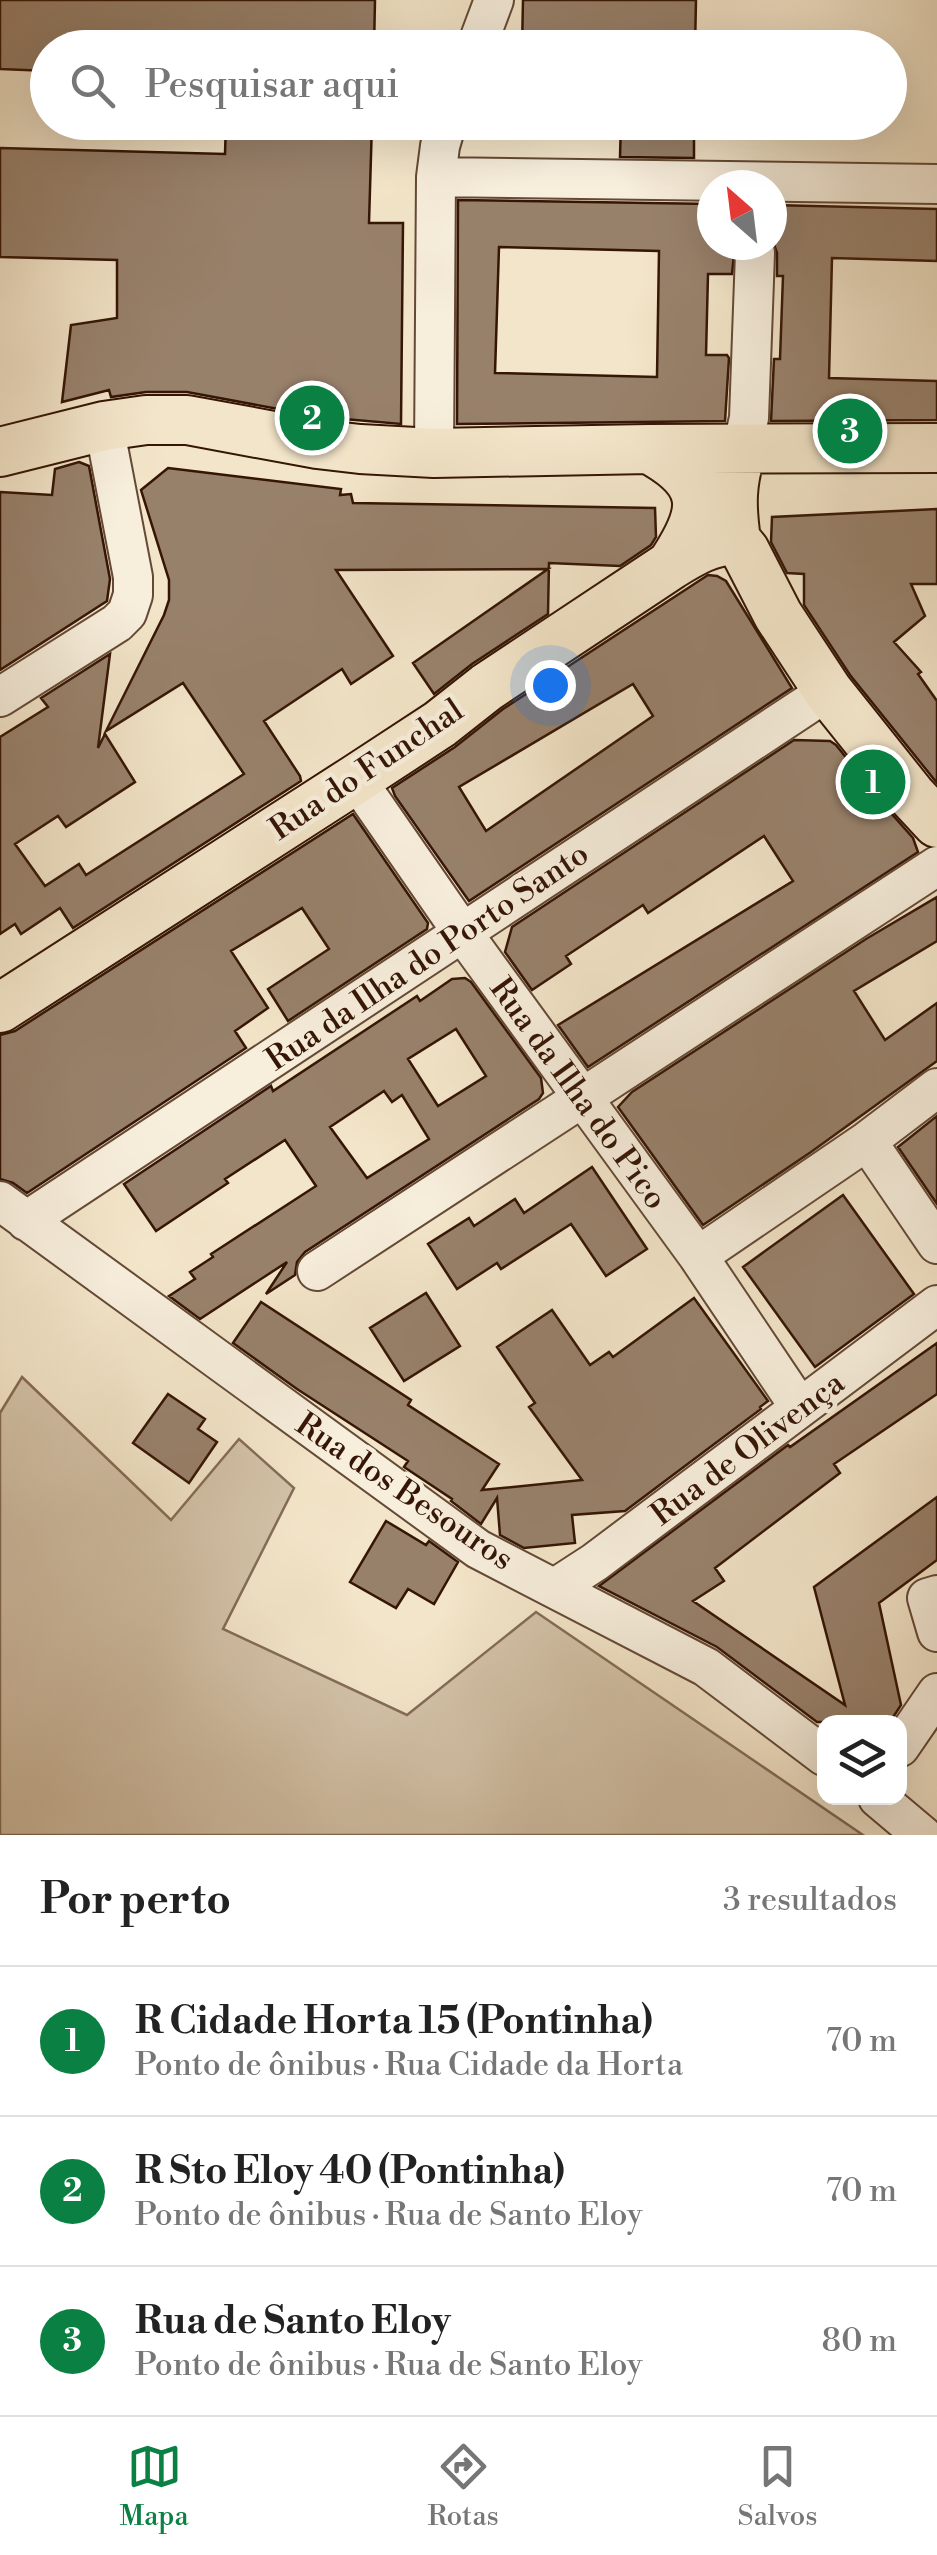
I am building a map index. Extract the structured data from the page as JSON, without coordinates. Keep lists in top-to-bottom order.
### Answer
{
  "streets": {
    "main road": ["Rua do Funchal"],
    "street": [
      "Rua da Ilha do Porto Santo",
      "Rua da Ilha do Pico",
      "Rua de Olivença",
      "Rua dos Besouros"
    ]
  },
  "crossings": [
    ["Rua do Funchal", "Rua da Ilha do Pico"],
    ["Rua da Ilha do Porto Santo", "Rua da Ilha do Pico"],
    ["Rua da Ilha do Porto Santo", "Rua dos Besouros"],
    ["Rua da Ilha do Pico", "Rua de Olivença"],
    ["Rua de Olivença", "Rua dos Besouros"]
  ],
  "north": "top left",
  "page": {
    "search": "Pesquisar aqui",
    "pins": ["2", "3", "1"],
    "heading": ["Por perto", "3 resultados"],
    "list": [
      {
        "mark": "1",
        "name": "R Cidade Horta 15 (Pontinha)",
        "note": "Ponto de ônibus · Rua Cidade da Horta",
        "value": "70 m"
      },
      {
        "mark": "2",
        "name": "R Sto Eloy 40 (Pontinha)",
        "note": "Ponto de ônibus · Rua de Santo Eloy",
        "value": "70 m"
      },
      {
        "mark": "3",
        "name": "Rua de Santo Eloy",
        "note": "Ponto de ônibus · Rua de Santo Eloy",
        "value": "80 m"
      }
    ],
    "nav": ["Mapa", "Rotas", "Salvos"]
  }
}
